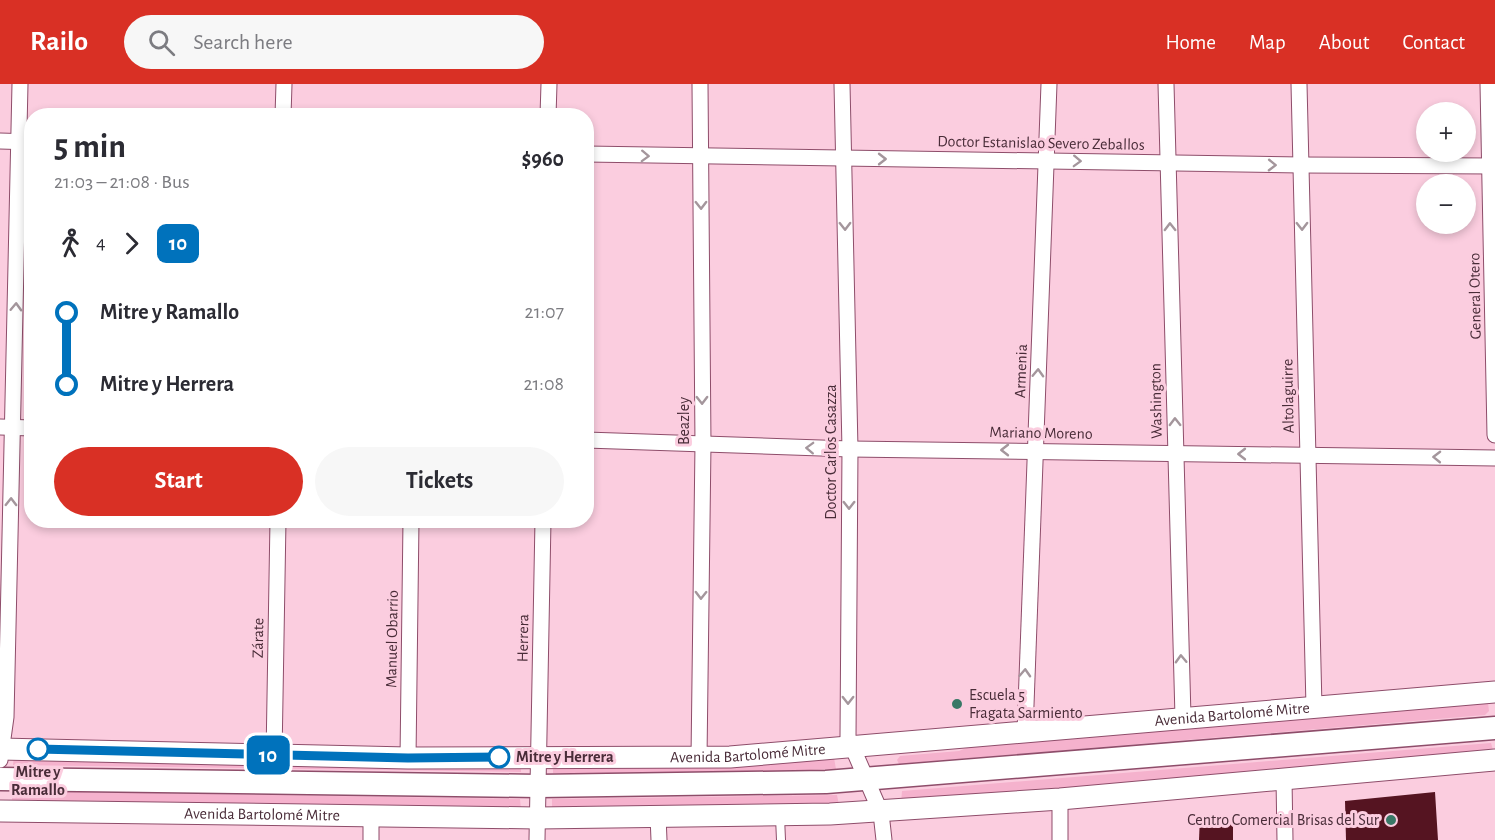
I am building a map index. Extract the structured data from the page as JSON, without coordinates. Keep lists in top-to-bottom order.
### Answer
{
  "streets": {
    "main road": ["Avenida Bartolomé Mitre"],
    "street": [
      "Doctor Estanislao Severo Zeballos",
      "General Otero",
      "Armenia",
      "Altolaguirre",
      "Washington",
      "Beazley",
      "Mariano Moreno",
      "Doctor Carlos Casazza",
      "Zárate",
      "Herrera",
      "Manuel Obarrio"
    ]
  },
  "crossings": [
    ["Doctor Estanislao Severo Zeballos", "General Otero"],
    ["Doctor Estanislao Severo Zeballos", "Armenia"],
    ["Doctor Estanislao Severo Zeballos", "Altolaguirre"],
    ["Doctor Estanislao Severo Zeballos", "Washington"],
    ["Doctor Estanislao Severo Zeballos", "Beazley"],
    ["Doctor Estanislao Severo Zeballos", "Doctor Carlos Casazza"],
    ["Armenia", "Mariano Moreno"],
    ["Armenia", "Avenida Bartolomé Mitre"],
    ["Altolaguirre", "Mariano Moreno"],
    ["Altolaguirre", "Avenida Bartolomé Mitre"],
    ["Washington", "Mariano Moreno"],
    ["Washington", "Avenida Bartolomé Mitre"],
    ["Beazley", "Mariano Moreno"],
    ["Beazley", "Avenida Bartolomé Mitre"],
    ["Mariano Moreno", "Doctor Carlos Casazza"],
    ["Doctor Carlos Casazza", "Avenida Bartolomé Mitre"],
    ["Zárate", "Avenida Bartolomé Mitre"],
    ["Herrera", "Avenida Bartolomé Mitre"],
    ["Manuel Obarrio", "Avenida Bartolomé Mitre"]
  ],
  "one_way": [
    "Doctor Estanislao Severo Zeballos",
    "Armenia",
    "Altolaguirre",
    "Washington",
    "Beazley",
    "Mariano Moreno",
    "Doctor Carlos Casazza"
  ],
  "places": [
    "Escuela 5 Fragata Sarmiento",
    "Mitre y Ramallo",
    "Mitre y Herrera",
    "Centro Comercial Brisas del Sur"
  ],
  "lines": ["bus line 10"],
  "page": {
    "header": "Railo",
    "search": "Search here",
    "nav": [
      "Home",
      "Map",
      "About",
      "Contact"
    ],
    "on_map": "10",
    "map_buttons": ["+", "−"],
    "heading": ["5 min", "21:03 – 21:08 · Bus", "$960"],
    "legs": ["4", "10"],
    "list": [
      {
        "name": "Mitre y Ramallo",
        "value": "21:07"
      },
      {
        "name": "Mitre y Herrera",
        "value": "21:08"
      }
    ],
    "buttons": ["Start", "Tickets"]
  }
}
